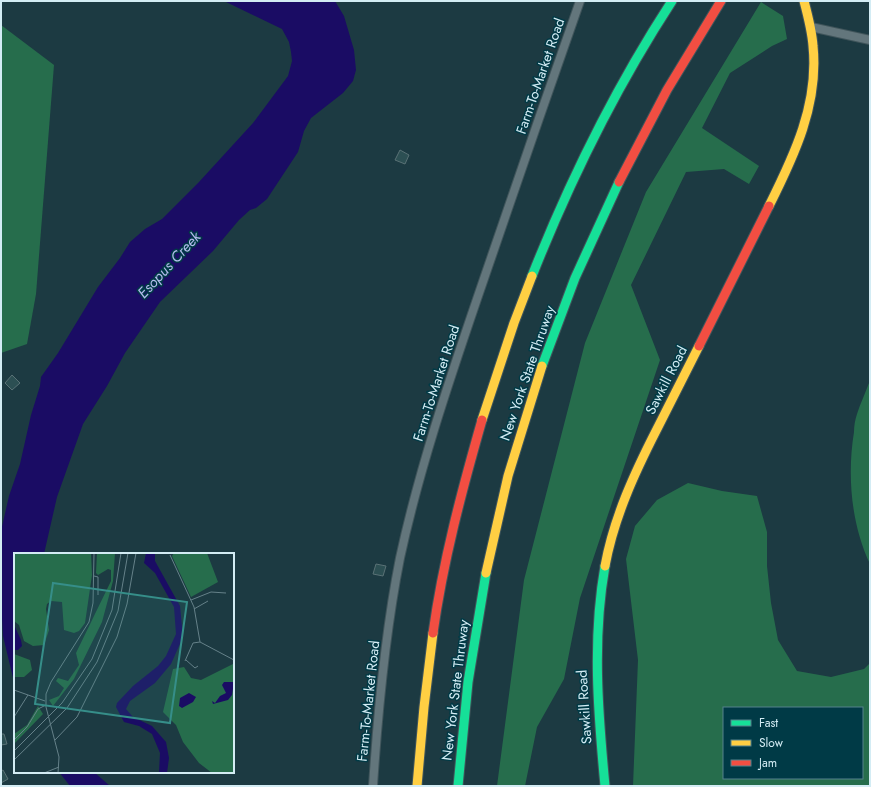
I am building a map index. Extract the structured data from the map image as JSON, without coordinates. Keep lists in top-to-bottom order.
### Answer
{
  "streets": {
    "main road": ["New York State Thruway", "Sawkill Road"],
    "street": ["Farm-To-Market Road"]
  },
  "water": ["Esopus Creek"],
  "legend": ["Fast", "Slow", "Jam"]
}
